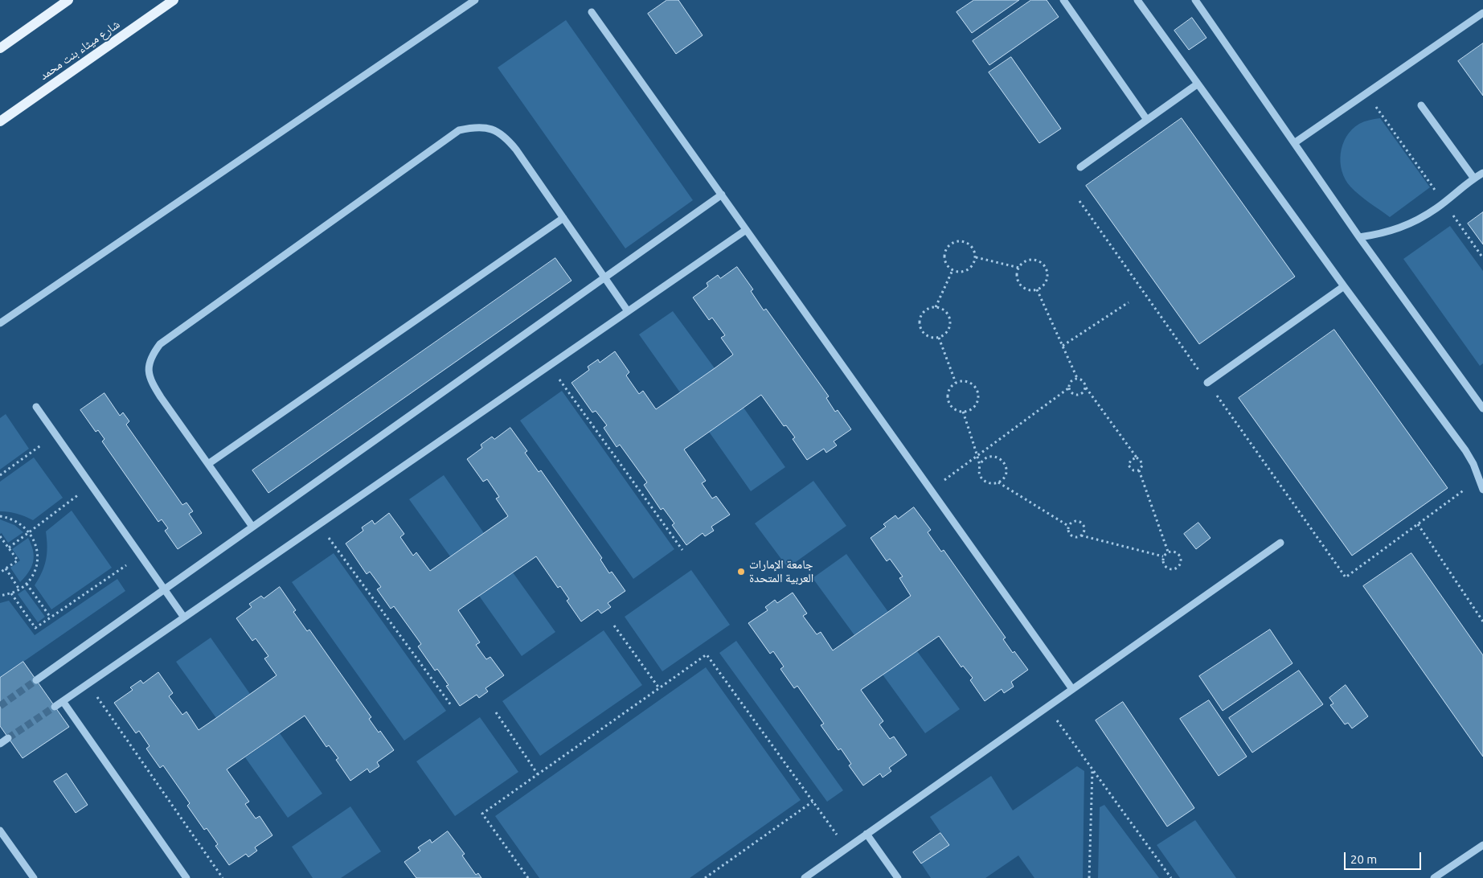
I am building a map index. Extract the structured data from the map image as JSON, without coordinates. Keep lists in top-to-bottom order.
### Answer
{
  "streets": {
    "main road": ["شارع ميثاء بنت محمد"]
  },
  "places": ["جامعة الإمارات العربية المتحدة"],
  "scale_bar": "20 m"
}
